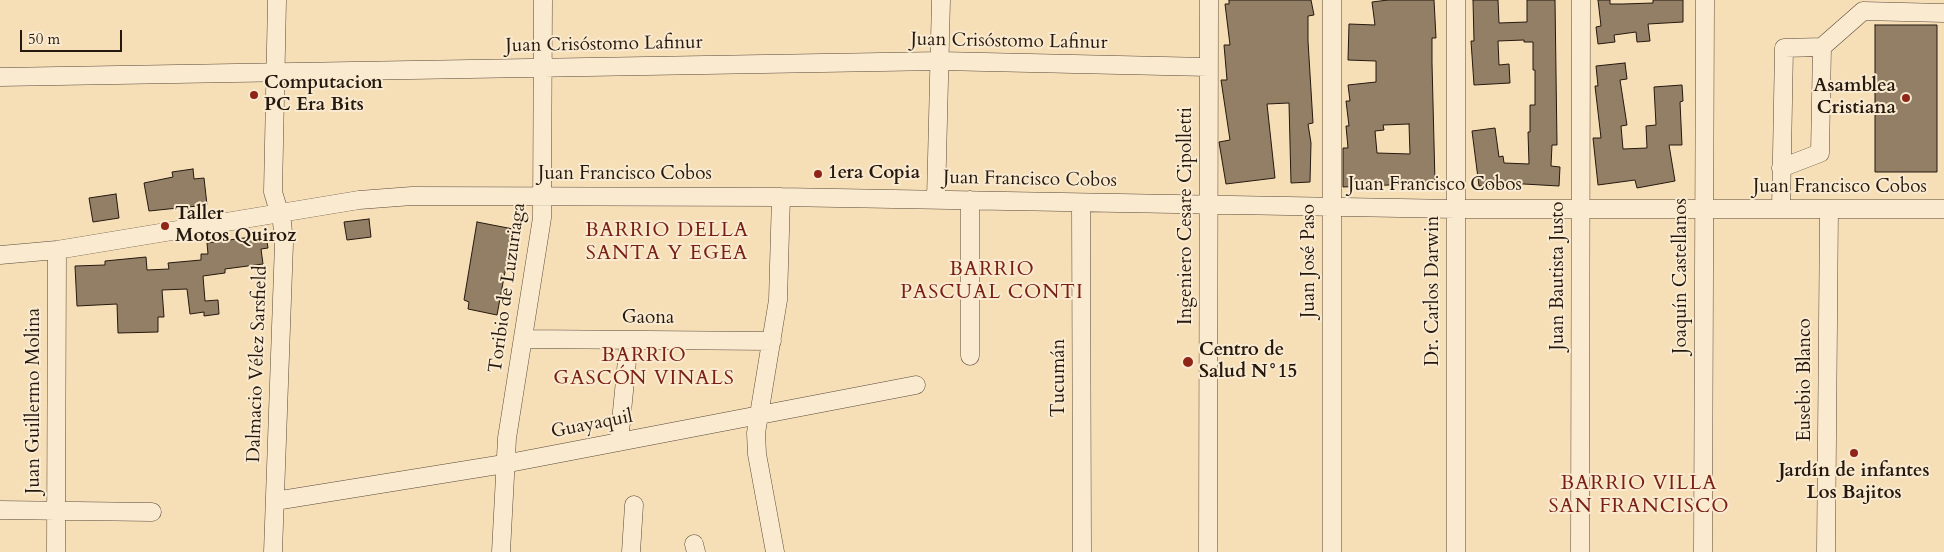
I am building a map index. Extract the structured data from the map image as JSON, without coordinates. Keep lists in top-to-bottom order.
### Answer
{
  "streets": {
    "street": [
      "Juan Crisóstomo Lafinur",
      "Juan Francisco Cobos",
      "Ingeniero Cesare Cipolletti",
      "Juan José Paso",
      "Juan Bautista Justo",
      "Joaquín Castellanos",
      "Toribio de Luzuriaga",
      "Dr. Carlos Darwin",
      "Gaona",
      "Dalmacio Vélez Sarsfield",
      "Tucumán",
      "Eusebio Blanco",
      "Juan Guillermo Molina",
      "Guayaquil"
    ]
  },
  "crossings": [
    ["Juan Crisóstomo Lafinur", "Ingeniero Cesare Cipolletti"],
    ["Juan Crisóstomo Lafinur", "Toribio de Luzuriaga"],
    ["Juan Crisóstomo Lafinur", "Dalmacio Vélez Sarsfield"],
    ["Juan Francisco Cobos", "Ingeniero Cesare Cipolletti"],
    ["Juan Francisco Cobos", "Juan José Paso"],
    ["Juan Francisco Cobos", "Juan Bautista Justo"],
    ["Juan Francisco Cobos", "Joaquín Castellanos"],
    ["Juan Francisco Cobos", "Toribio de Luzuriaga"],
    ["Juan Francisco Cobos", "Dr. Carlos Darwin"],
    ["Juan Francisco Cobos", "Dalmacio Vélez Sarsfield"],
    ["Juan Francisco Cobos", "Tucumán"],
    ["Juan Francisco Cobos", "Eusebio Blanco"],
    ["Juan Francisco Cobos", "Juan Guillermo Molina"],
    ["Toribio de Luzuriaga", "Gaona"],
    ["Toribio de Luzuriaga", "Guayaquil"],
    ["Dalmacio Vélez Sarsfield", "Guayaquil"]
  ],
  "districts": [
    "BARRIO DELLA SANTA Y EGEA",
    "BARRIO PASCUAL CONTI",
    "BARRIO GASCÓN VINALS",
    "BARRIO VILLA SAN FRANCISCO"
  ],
  "places": [
    "Computacion PC Era Bits",
    "Asamblea Cristiana",
    "1era Copia",
    "Taller Motos Quiroz",
    "Centro de Salud N°15",
    "Jardín de infantes Los Bajitos"
  ],
  "scale_bar": "50 m"
}
